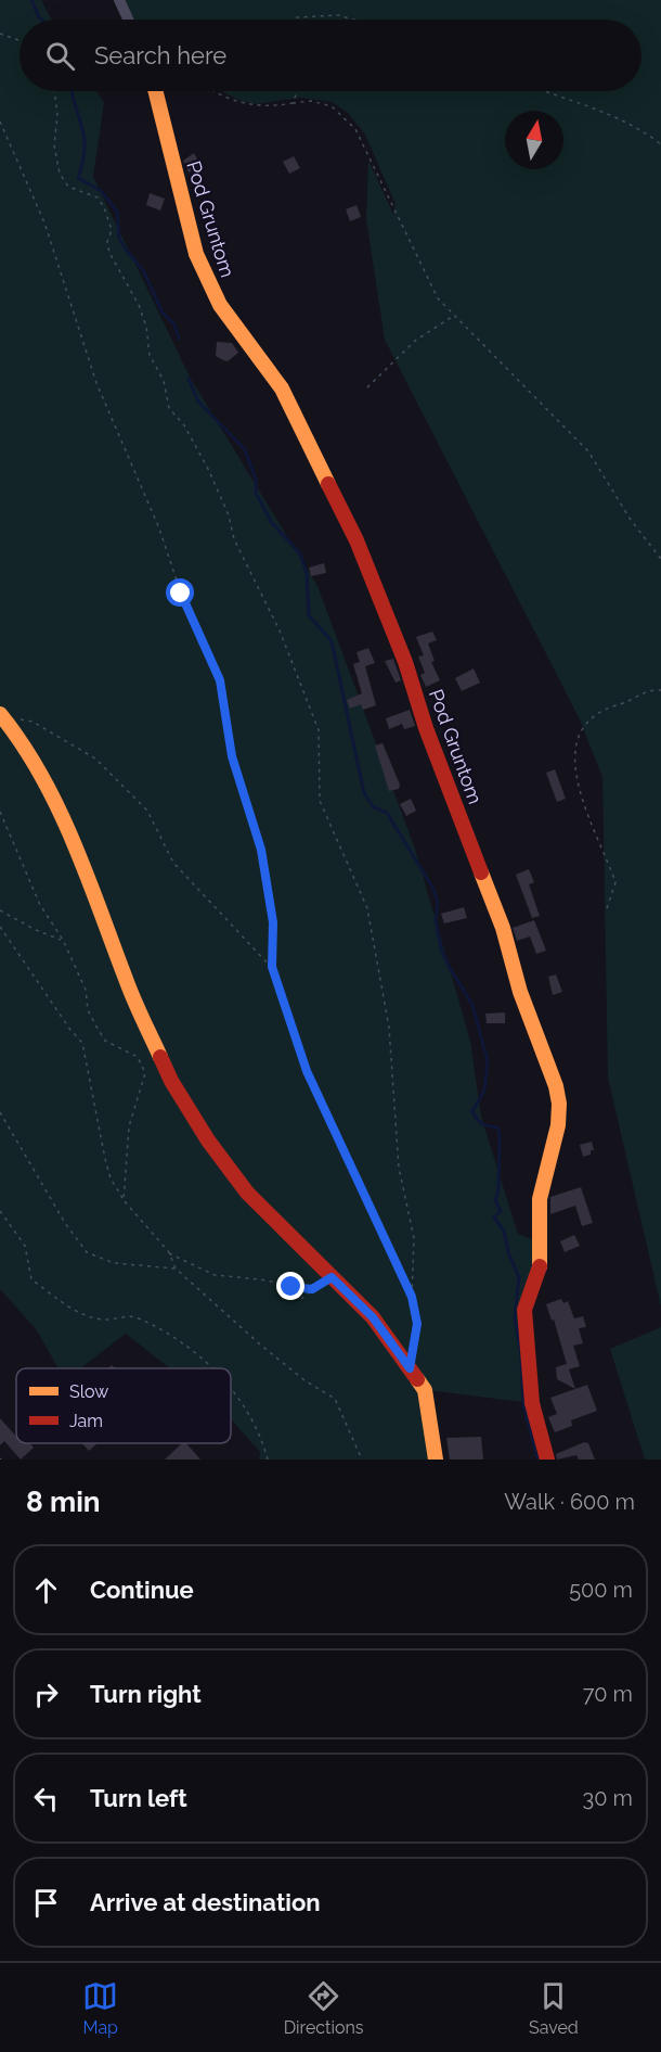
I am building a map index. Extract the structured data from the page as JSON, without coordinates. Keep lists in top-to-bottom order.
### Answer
{
  "streets": {
    "street": ["Pod Gruntom"]
  },
  "legend": ["Slow", "Jam"],
  "north": "top",
  "page": {
    "search": "Search here",
    "heading": ["8 min", "Walk · 600 m"],
    "list": [
      ["Continue", "500 m"],
      ["Turn right", "70 m"],
      ["Turn left", "30 m"],
      "Arrive at destination"
    ],
    "nav": ["Map", "Directions", "Saved"]
  }
}
